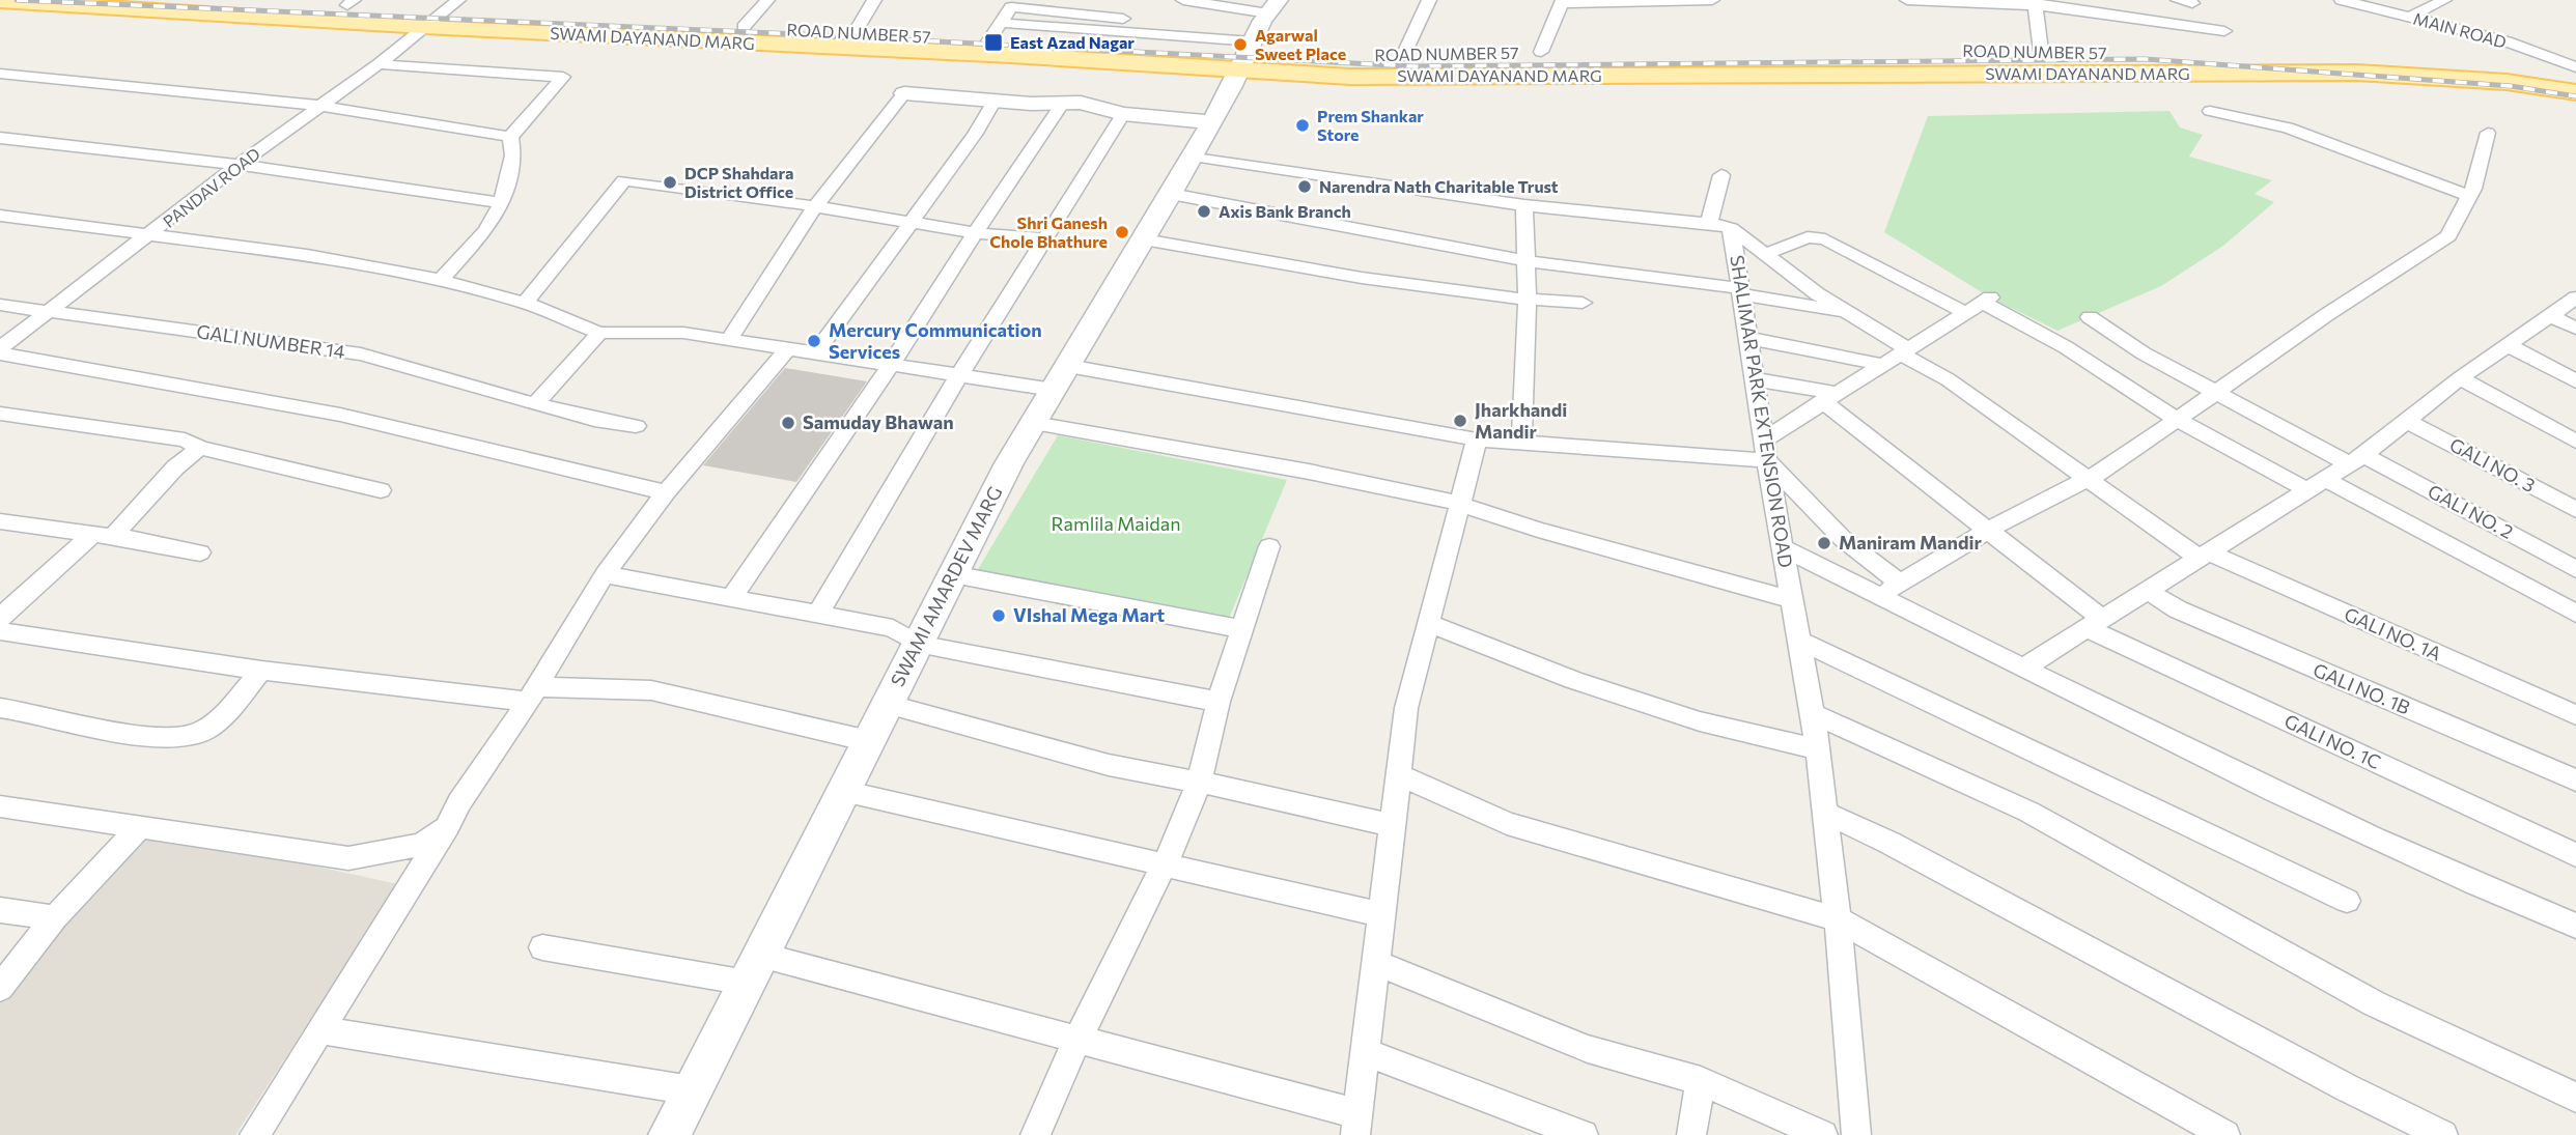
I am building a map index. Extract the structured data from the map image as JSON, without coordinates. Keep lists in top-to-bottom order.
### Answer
{
  "streets": {
    "main road": ["ROAD NUMBER 57", "SWAMI DAYANAND MARG"],
    "street": [
      "MAIN ROAD",
      "PANDAV ROAD",
      "GALI NUMBER 14",
      "SHALIMAR PARK EXTENSION ROAD",
      "GALI NO. 3",
      "GALI NO. 2",
      "SWAMI AMARDEV MARG",
      "GALI NO. 1A",
      "GALI NO. 1B",
      "GALI NO. 1C"
    ]
  },
  "crossings": [
    ["ROAD NUMBER 57", "SWAMI DAYANAND MARG"],
    ["ROAD NUMBER 57", "PANDAV ROAD"],
    ["ROAD NUMBER 57", "SWAMI AMARDEV MARG"],
    ["SWAMI DAYANAND MARG", "PANDAV ROAD"],
    ["SWAMI DAYANAND MARG", "SWAMI AMARDEV MARG"],
    ["PANDAV ROAD", "GALI NUMBER 14"],
    ["SHALIMAR PARK EXTENSION ROAD", "GALI NO. 1A"]
  ],
  "parks": ["Ramlila Maidan"],
  "places": {
    "transit": ["East Azad Nagar"],
    "other": [
      "Agarwal Sweet Place",
      "Prem Shankar Store",
      "DCP Shahdara District Office",
      "Narendra Nath Charitable Trust",
      "Axis Bank Branch",
      "Shri Ganesh Chole Bhathure",
      "Mercury Communication Services",
      "Jharkhandi Mandir",
      "Samuday Bhawan",
      "Maniram Mandir",
      "VIshal Mega Mart"
    ]
  }
}
